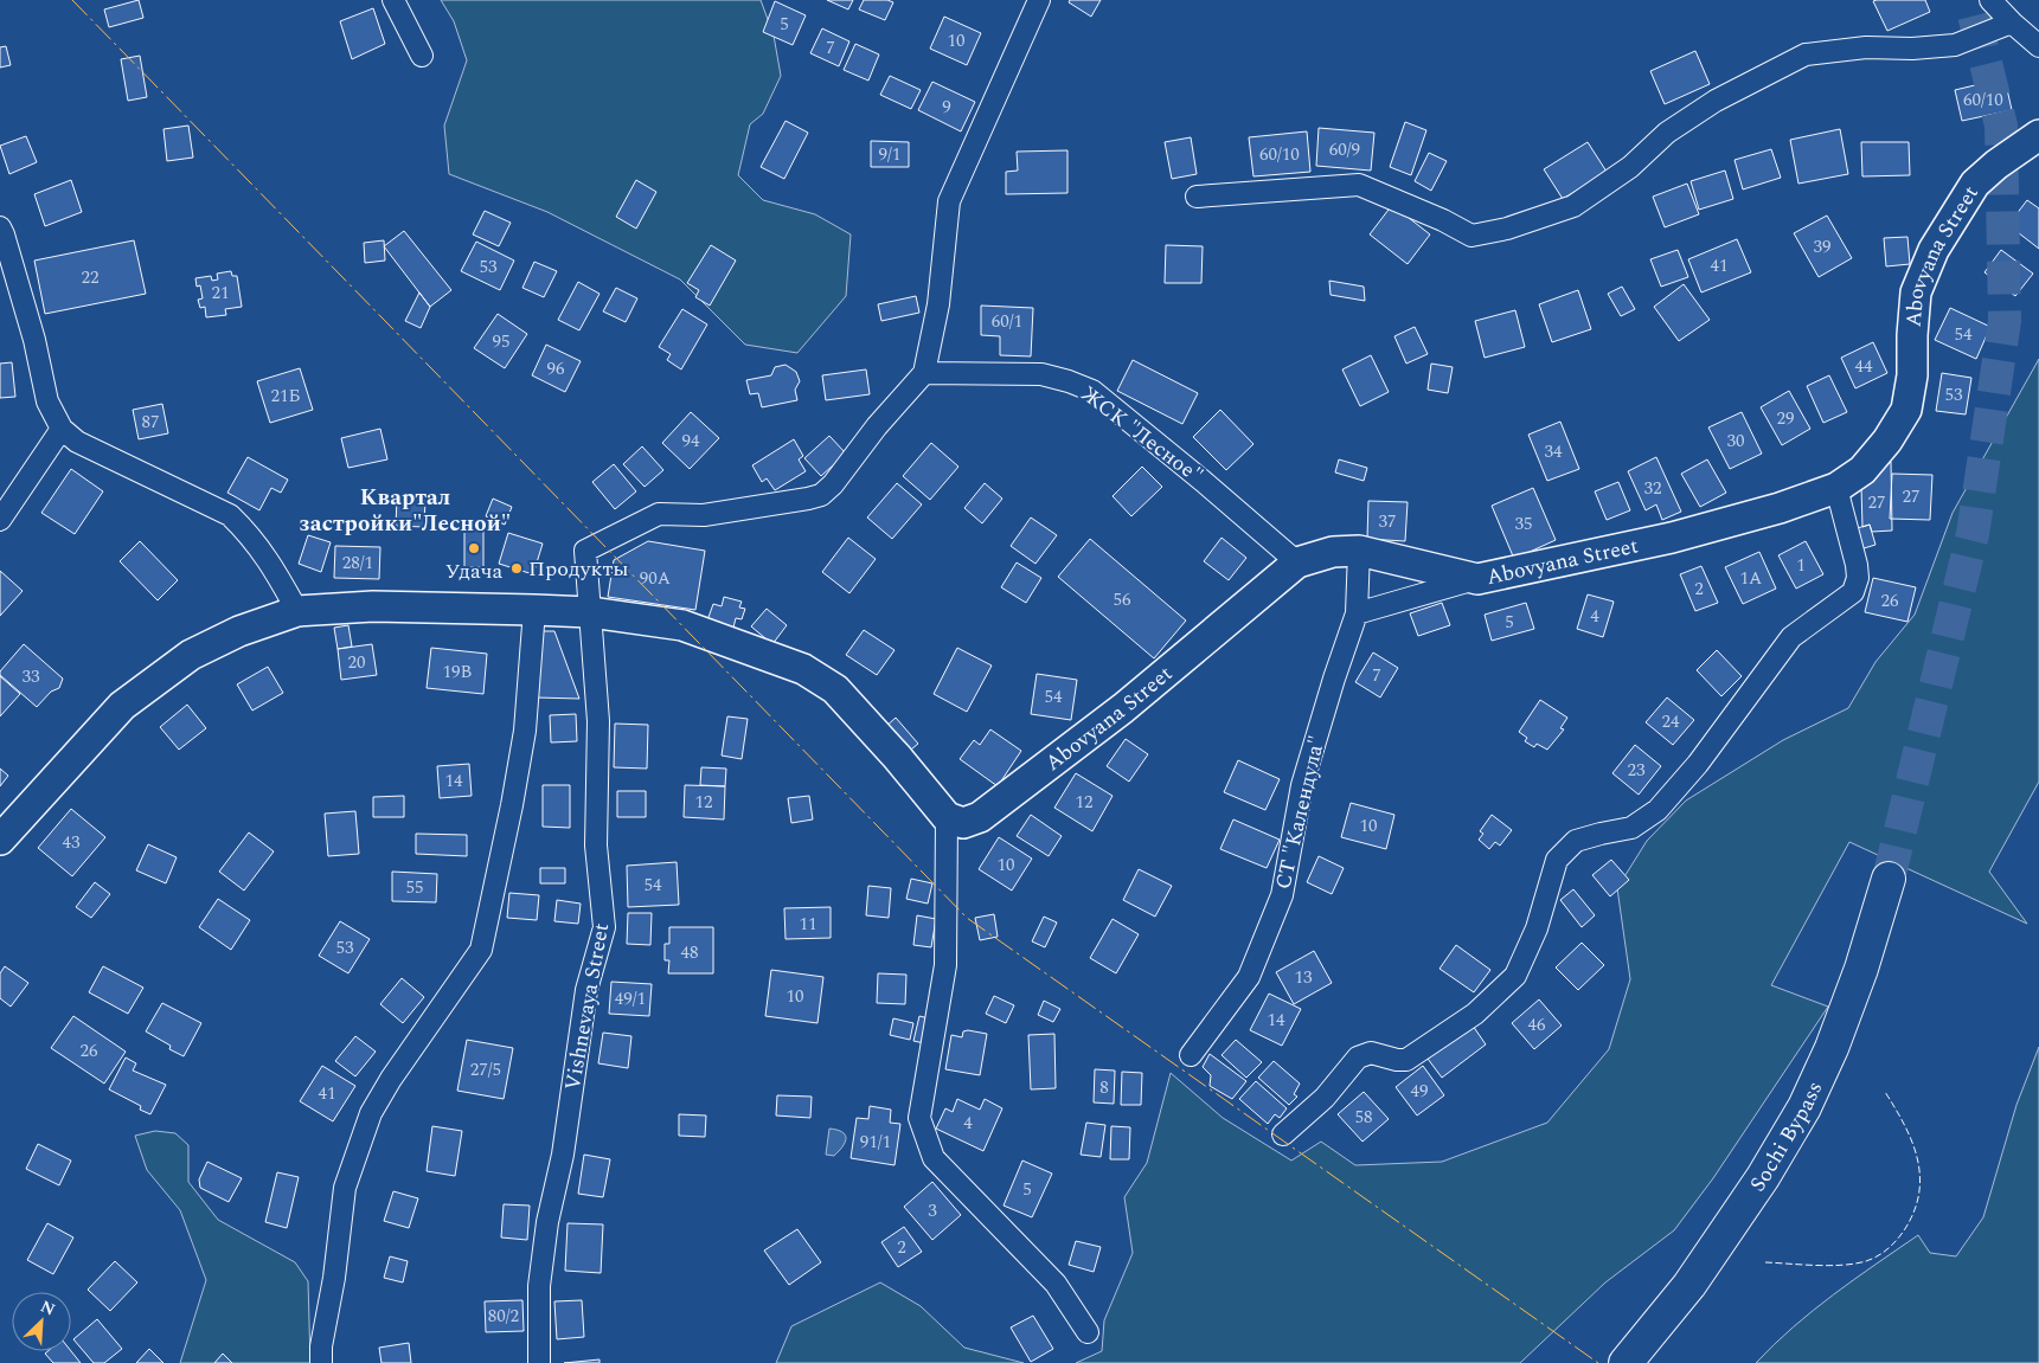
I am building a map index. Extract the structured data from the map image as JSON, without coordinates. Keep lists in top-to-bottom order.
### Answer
{
  "streets": {
    "highway": ["Sochi Bypass"],
    "street": [
      "Abovyana Street",
      "ЖСК \"Лесное\"",
      "СТ \"Календула\"",
      "Vishnevaya Street"
    ]
  },
  "crossings": [
    ["Abovyana Street", "ЖСК \"Лесное\""],
    ["Abovyana Street", "СТ \"Календула\""],
    ["ЖСК \"Лесное\"", "Vishnevaya Street"]
  ],
  "districts": ["Квартал застройки\"Лесной\""],
  "places": ["Удача", "Продукты"],
  "house_numbers": [
    "5",
    "10",
    "7",
    "60/10",
    "9",
    "60/9",
    "9/1",
    "60/10",
    "39",
    "41",
    "53",
    "22",
    "21",
    "60/1",
    "54",
    "95",
    "44",
    "96",
    "53",
    "21Б",
    "29",
    "87",
    "94",
    "30",
    "34",
    "32",
    "27",
    "27",
    "37",
    "35",
    "28/1",
    "1",
    "90А",
    "1А",
    "2",
    "56",
    "26",
    "4",
    "5",
    "20",
    "19В",
    "7",
    "33",
    "54",
    "24",
    "23",
    "14",
    "12",
    "12",
    "10",
    "43",
    "10",
    "54",
    "55",
    "11",
    "53",
    "48",
    "13",
    "10",
    "49/1",
    "14",
    "46",
    "26",
    "27/5",
    "8",
    "49",
    "41",
    "58",
    "4",
    "91/1",
    "5",
    "3",
    "2",
    "80/2"
  ],
  "north": "top right"
}
